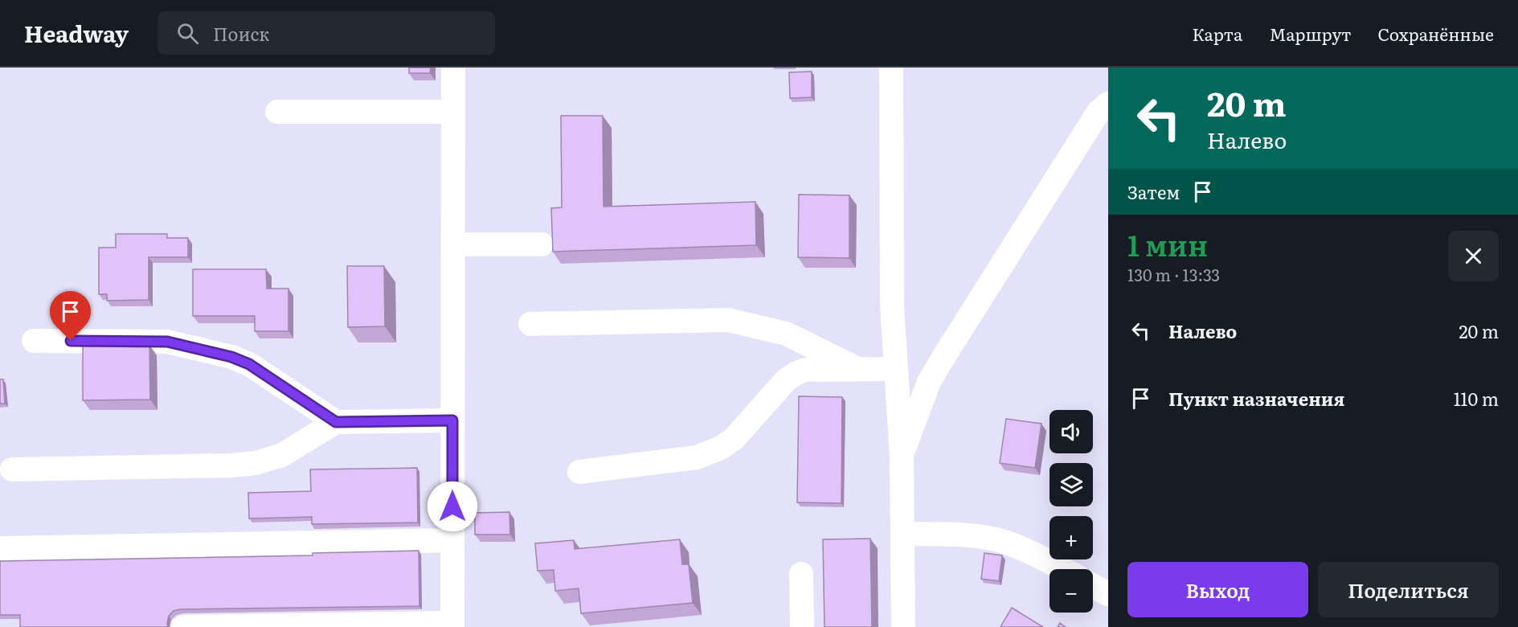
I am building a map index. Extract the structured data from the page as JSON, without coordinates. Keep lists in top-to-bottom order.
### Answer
{
  "page": {
    "header": "Headway",
    "search": "Поиск",
    "nav": ["Карта", "Маршрут", "Сохранённые"],
    "turn": ["20 m", "Налево"],
    "then": "Затем",
    "heading": ["1 мин", "130 m · 13:33"],
    "list": [
      {
        "name": "Налево",
        "value": "20 m"
      },
      {
        "name": "Пункт назначения",
        "value": "110 m"
      }
    ],
    "map_buttons": ["+", "−"],
    "buttons": ["Выход", "Поделиться"]
  }
}
